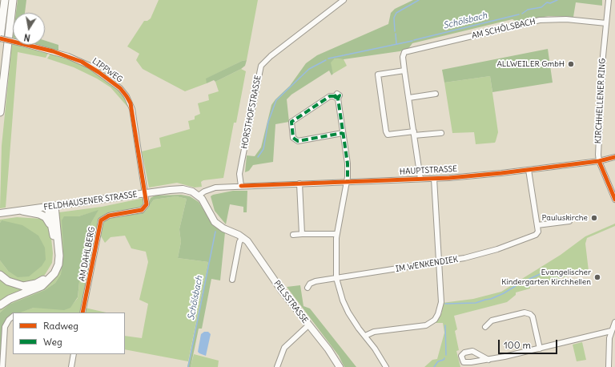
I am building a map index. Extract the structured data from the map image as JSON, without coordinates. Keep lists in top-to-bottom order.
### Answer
{
  "streets": {
    "main road": ["FELDHAUSENER STRASSE", "PELSSTRASSE"],
    "street": [
      "AM SCHÖLSBACH",
      "LIPPWEG",
      "KIRCHHELLENER RING",
      "HORSTHOFSTRASSE",
      "HAUPTSTRASSE",
      "AM DAHLBERG",
      "IM WENKENDIEK"
    ]
  },
  "crossings": [
    ["AM SCHÖLSBACH", "KIRCHHELLENER RING"],
    ["LIPPWEG", "FELDHAUSENER STRASSE"],
    ["LIPPWEG", "AM DAHLBERG"],
    ["KIRCHHELLENER RING", "HAUPTSTRASSE"],
    ["HORSTHOFSTRASSE", "HAUPTSTRASSE"],
    ["HAUPTSTRASSE", "FELDHAUSENER STRASSE"],
    ["HAUPTSTRASSE", "PELSSTRASSE"],
    ["FELDHAUSENER STRASSE", "AM DAHLBERG"],
    ["FELDHAUSENER STRASSE", "PELSSTRASSE"]
  ],
  "water": ["Schölsbach"],
  "places": ["ALLWEILER GmbH", "Pauluskirche", "Evangelischer Kindergarten Kirchhellen"],
  "legend": ["Radweg", "Weg"],
  "scale_bar": "100 m",
  "north": "bottom"
}
